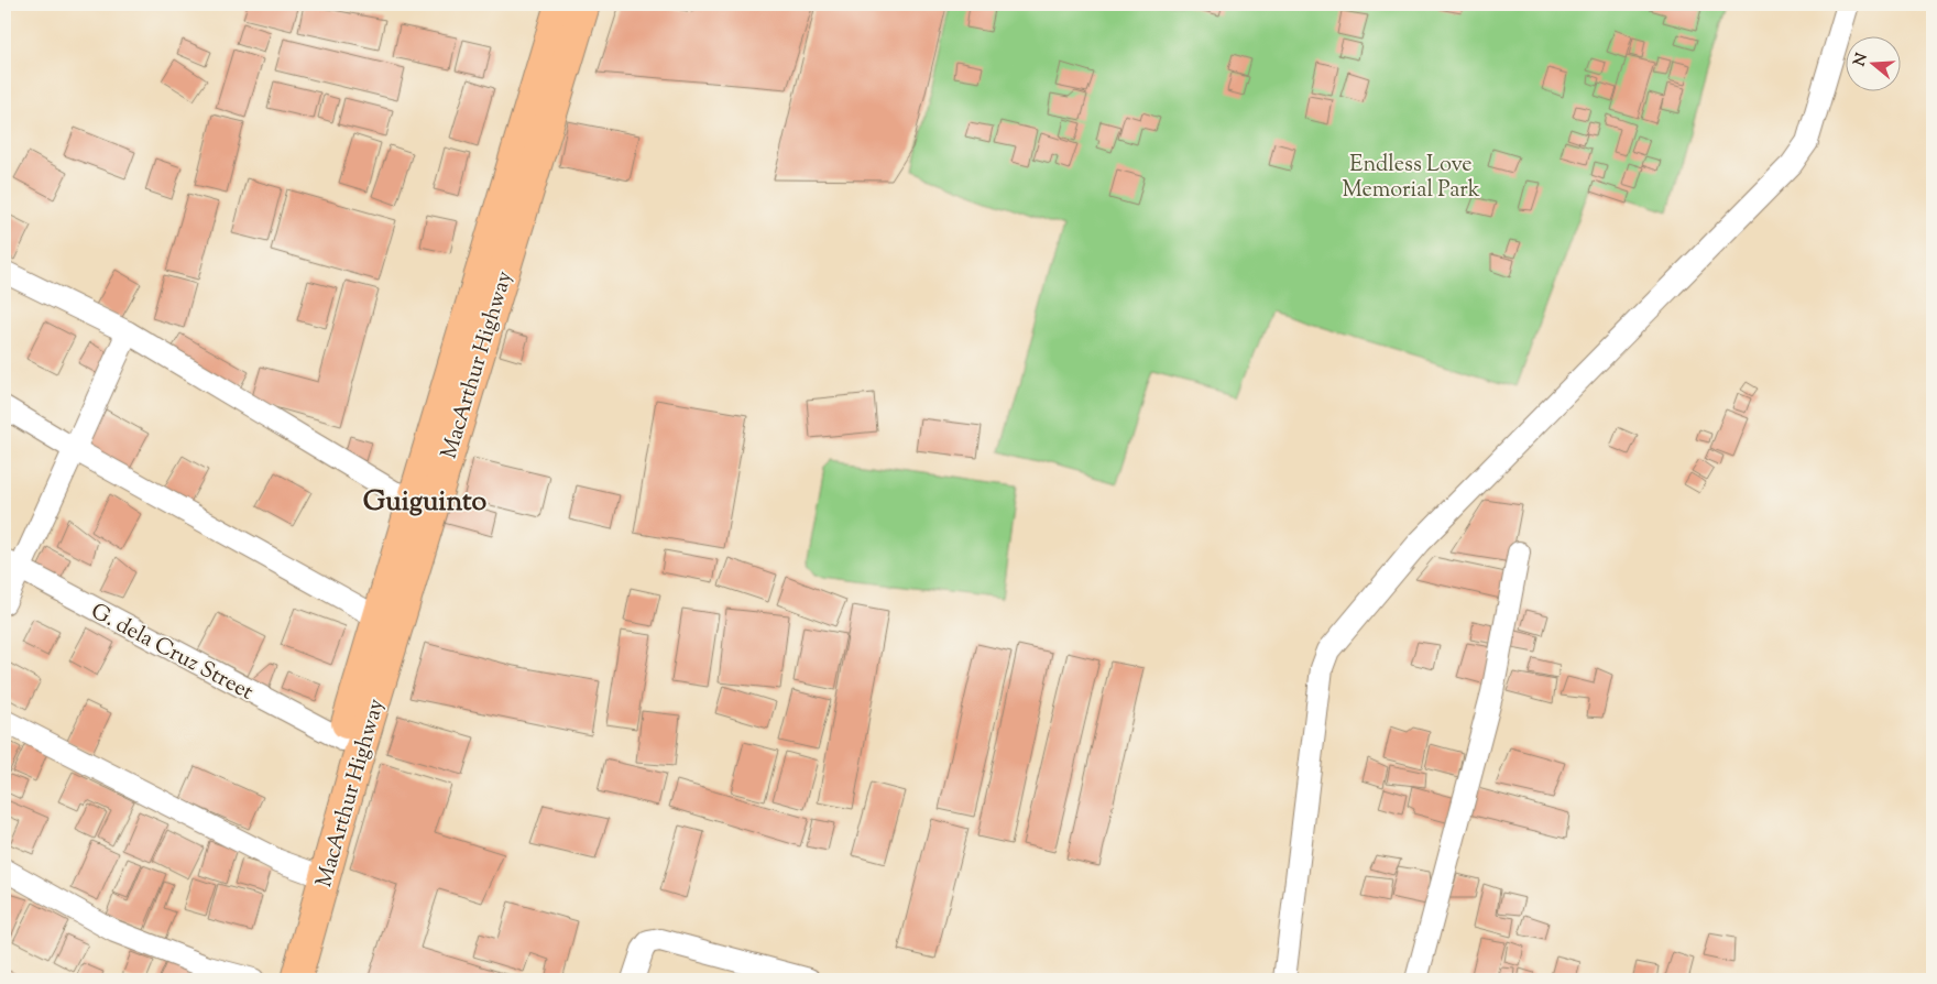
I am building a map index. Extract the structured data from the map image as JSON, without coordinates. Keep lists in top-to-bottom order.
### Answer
{
  "streets": {
    "highway": ["MacArthur Highway"],
    "street": ["G. dela Cruz Street"]
  },
  "crossings": [
    ["MacArthur Highway", "G. dela Cruz Street"]
  ],
  "districts": ["Guiguinto"],
  "parks": ["Endless Love Memorial Park"],
  "north": "left"
}
